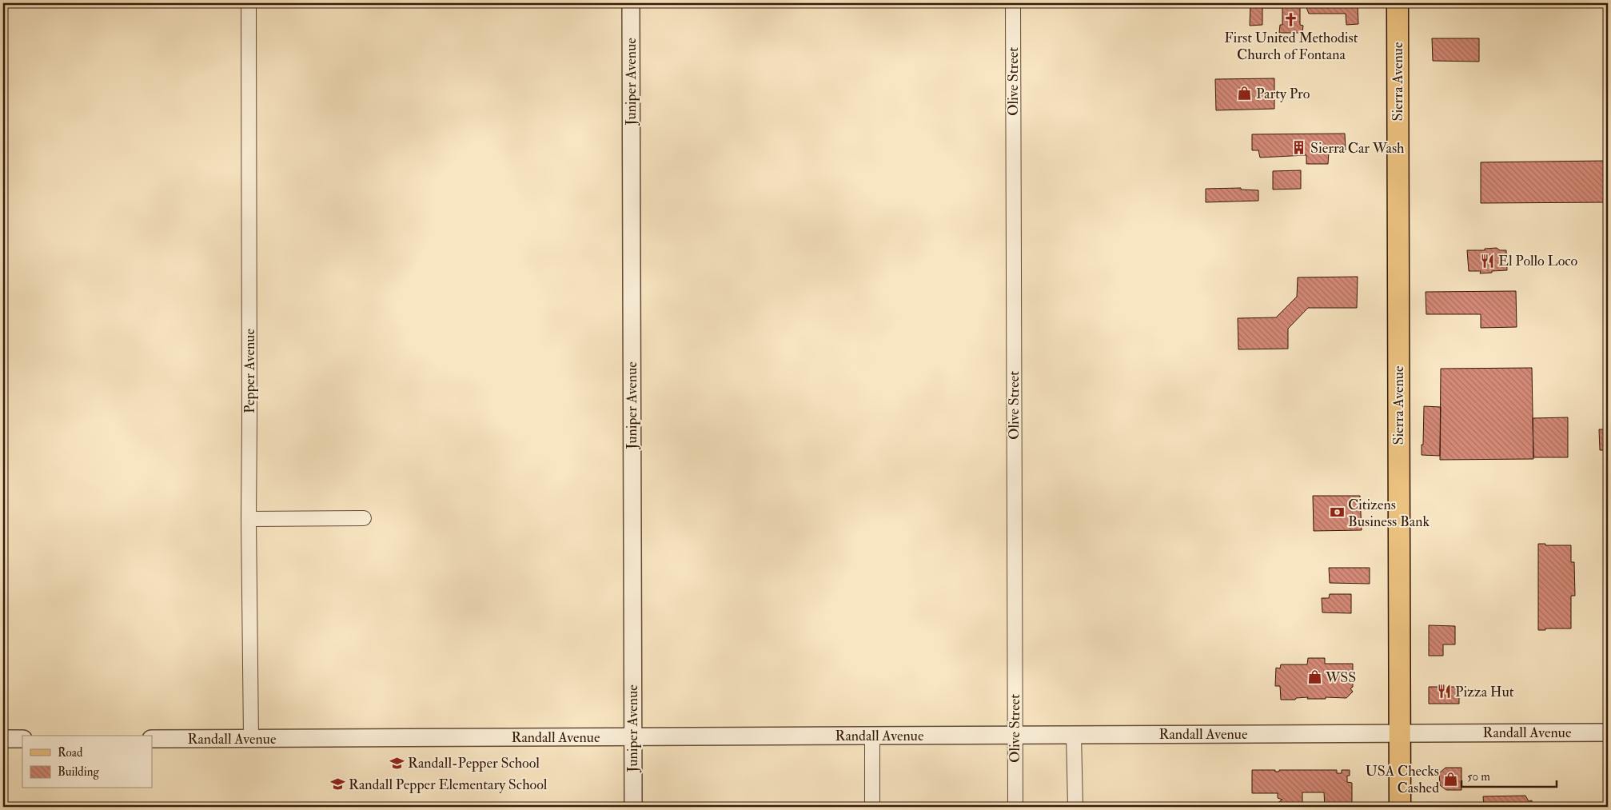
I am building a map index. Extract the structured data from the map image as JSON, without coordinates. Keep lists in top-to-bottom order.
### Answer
{
  "streets": {
    "main road": ["Sierra Avenue"],
    "street": [
      "Juniper Avenue",
      "Olive Street",
      "Pepper Avenue",
      "Randall Avenue"
    ]
  },
  "crossings": [
    ["Juniper Avenue", "Randall Avenue"],
    ["Olive Street", "Randall Avenue"],
    ["Sierra Avenue", "Randall Avenue"],
    ["Pepper Avenue", "Randall Avenue"]
  ],
  "places": {
    "church": ["First United Methodist Church of Fontana"],
    "shop": ["Party Pro", "WSS", "USA Checks Cashed"],
    "building": ["Sierra Car Wash"],
    "restaurant": ["El Pollo Loco", "Pizza Hut"],
    "bank": ["Citizens Business Bank"],
    "school or university": ["Randall-Pepper School", "Randall Pepper Elementary School"]
  },
  "legend": ["Road", "Building"],
  "scale_bar": "50 m"
}
